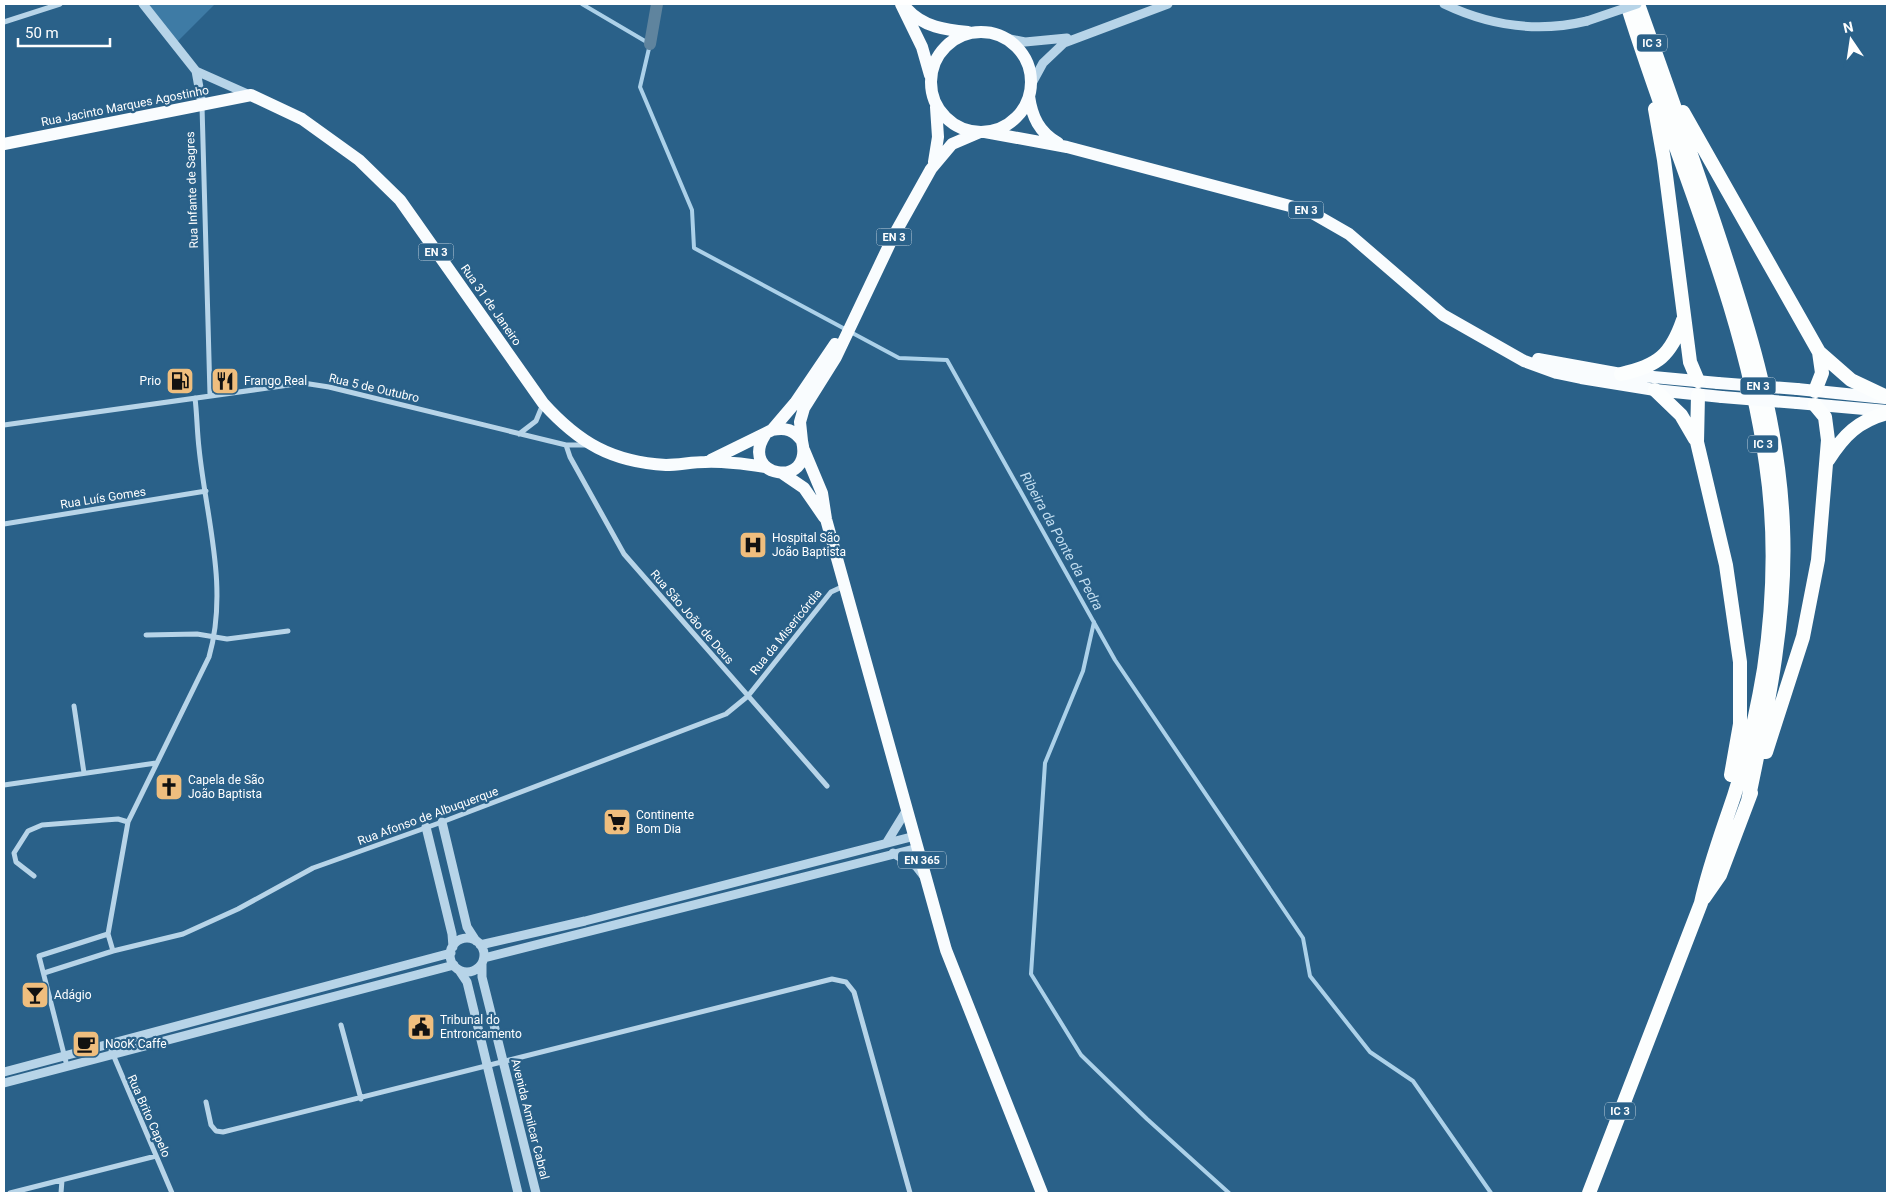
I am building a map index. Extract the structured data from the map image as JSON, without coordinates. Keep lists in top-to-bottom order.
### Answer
{
  "streets": {
    "highway": ["IC 3"],
    "main road": [
      "Rua Jacinto Marques Agostinho",
      "EN 3",
      "Rua 31 de Janeiro",
      "EN 365"
    ],
    "street": [
      "Rua Infante de Sagres",
      "Rua 5 de Outubro",
      "Rua Luís Gomes",
      "Rua São João de Deus",
      "Rua da Misericórdia",
      "Rua Afonso de Albuquerque",
      "Rua Brito Capelo",
      "Avenida Amilcar Cabral"
    ]
  },
  "crossings": [
    ["Rua Jacinto Marques Agostinho", "Rua Infante de Sagres"],
    ["Rua Jacinto Marques Agostinho", "Rua 31 de Janeiro"],
    ["Rua Infante de Sagres", "Rua 31 de Janeiro"],
    ["Rua Infante de Sagres", "Rua 5 de Outubro"],
    ["EN 3", "Rua 31 de Janeiro"],
    ["EN 3", "Rua 5 de Outubro"],
    ["EN 3", "EN 365"],
    ["Rua 31 de Janeiro", "Rua 5 de Outubro"],
    ["Rua 5 de Outubro", "Rua São João de Deus"],
    ["Rua São João de Deus", "Rua da Misericórdia"],
    ["Rua São João de Deus", "Rua Afonso de Albuquerque"],
    ["Rua da Misericórdia", "Rua Afonso de Albuquerque"],
    ["Rua da Misericórdia", "EN 365"]
  ],
  "water": ["Ribeira da Ponte da Pedra"],
  "places": {
    "fuel station": ["Prio"],
    "restaurant": ["Frango Real"],
    "hospital": ["Hospital São João Baptista"],
    "church": ["Capela de São João Baptista"],
    "supermarket": ["Continente Bom Dia"],
    "bar": ["Adágio"],
    "public building": ["Tribunal do Entroncamento"],
    "cafe": ["NooK Caffe"]
  },
  "scale_bar": "50 m",
  "north": "top"
}
